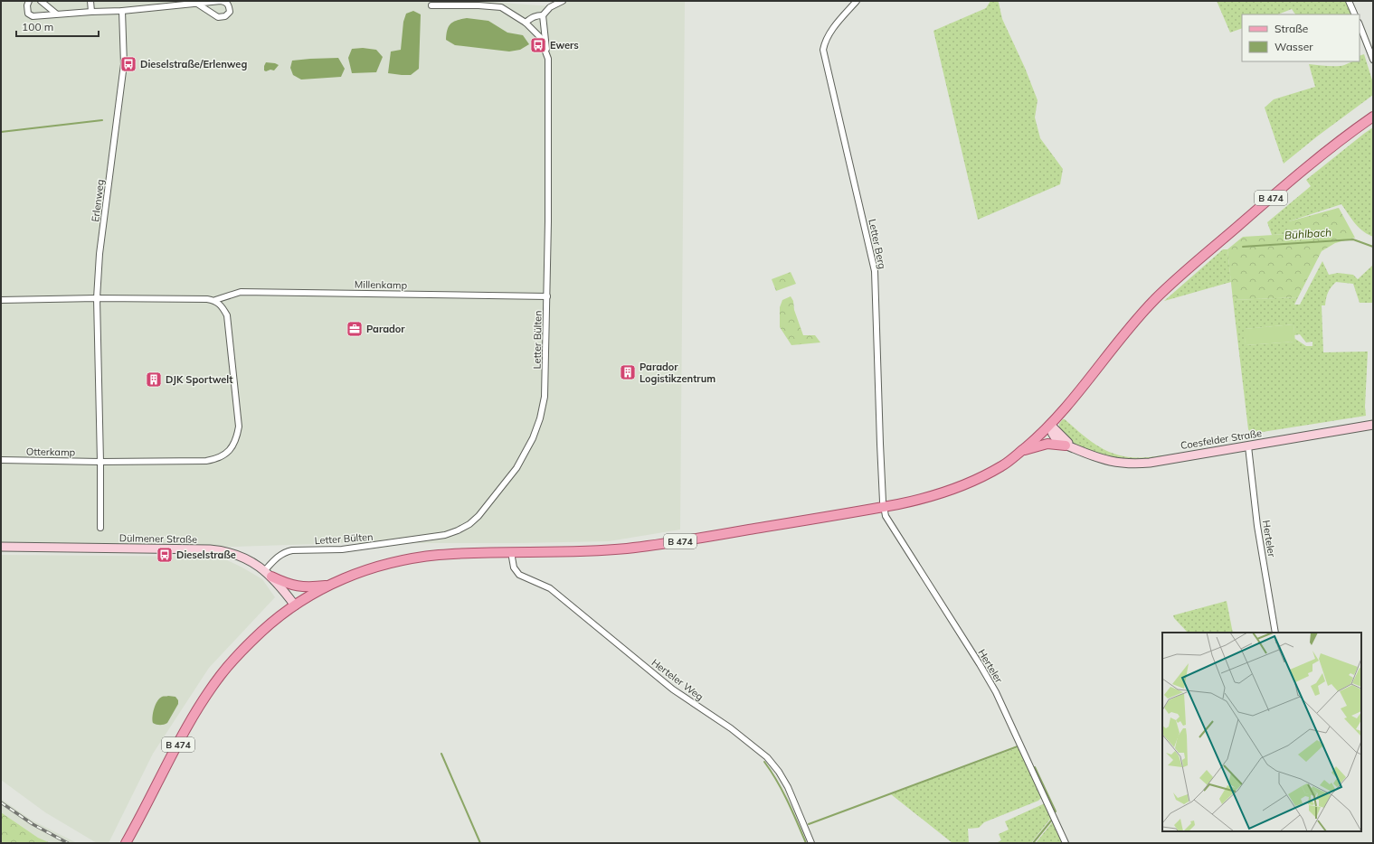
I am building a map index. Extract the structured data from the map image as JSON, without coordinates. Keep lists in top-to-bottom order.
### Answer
{
  "streets": {
    "main road": ["B 474"],
    "street": [
      "Erlenweg",
      "Letter Berg",
      "Millenkamp",
      "Letter Bülten",
      "Coesfelder Straße",
      "Otterkamp",
      "Dülmener Straße",
      "Herteler",
      "Herteler Weg"
    ]
  },
  "crossings": [
    ["B 474", "Letter Berg"],
    ["B 474", "Coesfelder Straße"],
    ["B 474", "Dülmener Straße"],
    ["B 474", "Herteler"],
    ["B 474", "Herteler Weg"],
    ["Letter Berg", "Herteler"],
    ["Millenkamp", "Letter Bülten"],
    ["Letter Bülten", "Dülmener Straße"],
    ["Coesfelder Straße", "Herteler"]
  ],
  "water": ["Bühlbach"],
  "places": {
    "bus stop": ["Ewers", "Dieselstraße/Erlenweg", "Dieselstraße"],
    "office": ["Parador"],
    "building": ["Parador Logistikzentrum", "DJK Sportwelt"]
  },
  "legend": ["Straße", "Wasser"],
  "scale_bar": "100 m"
}
